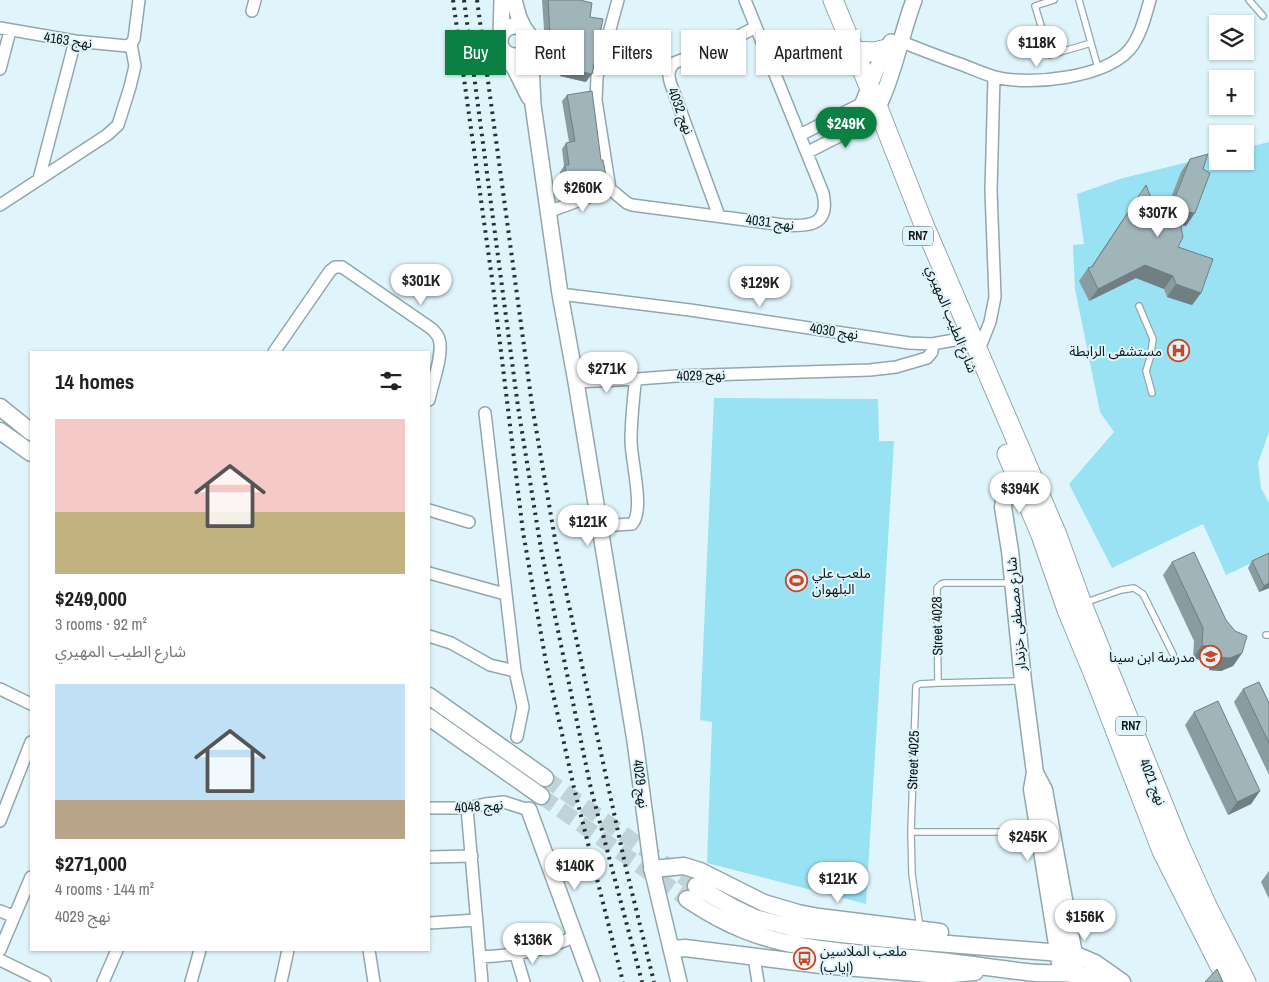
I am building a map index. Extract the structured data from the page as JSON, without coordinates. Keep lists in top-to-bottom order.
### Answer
{
  "streets": {
    "main road": [
      "RN7",
      "شارع الطيب المهيري",
      "شارع مصطفى خزندار",
      "نهج 4021"
    ],
    "street": [
      "نهج 4163",
      "نهج 4032",
      "نهج 4031",
      "نهج 4030",
      "نهج 4029",
      "نهج 4048"
    ],
    "lane": ["Street 4028", "Street 4025"]
  },
  "crossings": [
    ["نهج 4032", "نهج 4031"],
    ["شارع الطيب المهيري", "نهج 4030"],
    ["شارع الطيب المهيري", "شارع مصطفى خزندار"],
    ["شارع الطيب المهيري", "نهج 4021"],
    ["نهج 4030", "نهج 4029"],
    ["شارع مصطفى خزندار", "Street 4028"],
    ["شارع مصطفى خزندار", "Street 4025"],
    ["شارع مصطفى خزندار", "نهج 4021"],
    ["Street 4028", "Street 4025"]
  ],
  "places": {
    "hospital": ["مستشفى الرابطة"],
    "sports": ["ملعب علي البلهوان"],
    "school or university": ["مدرسة ابن سينا"],
    "bus stop": ["ملعب الملاسين (إياب)"]
  },
  "page": {
    "map_buttons": ["+", "−"],
    "price": [
      "$118K",
      "$249K",
      "$260K",
      "$307K",
      "$301K",
      "$129K",
      "$271K",
      "$394K",
      "$121K",
      "$245K",
      "$140K",
      "$121K",
      "$156K",
      "$136K"
    ],
    "chip": [
      "Buy",
      "Rent",
      "Filters",
      "New",
      "Apartment"
    ],
    "heading": "14 homes",
    "list": [
      {
        "name": "$249,000",
        "note": "3 rooms · 92 m² · شارع الطيب المهيري"
      },
      {
        "name": "$271,000",
        "note": "4 rooms · 144 m² · نهج 4029"
      }
    ]
  }
}
